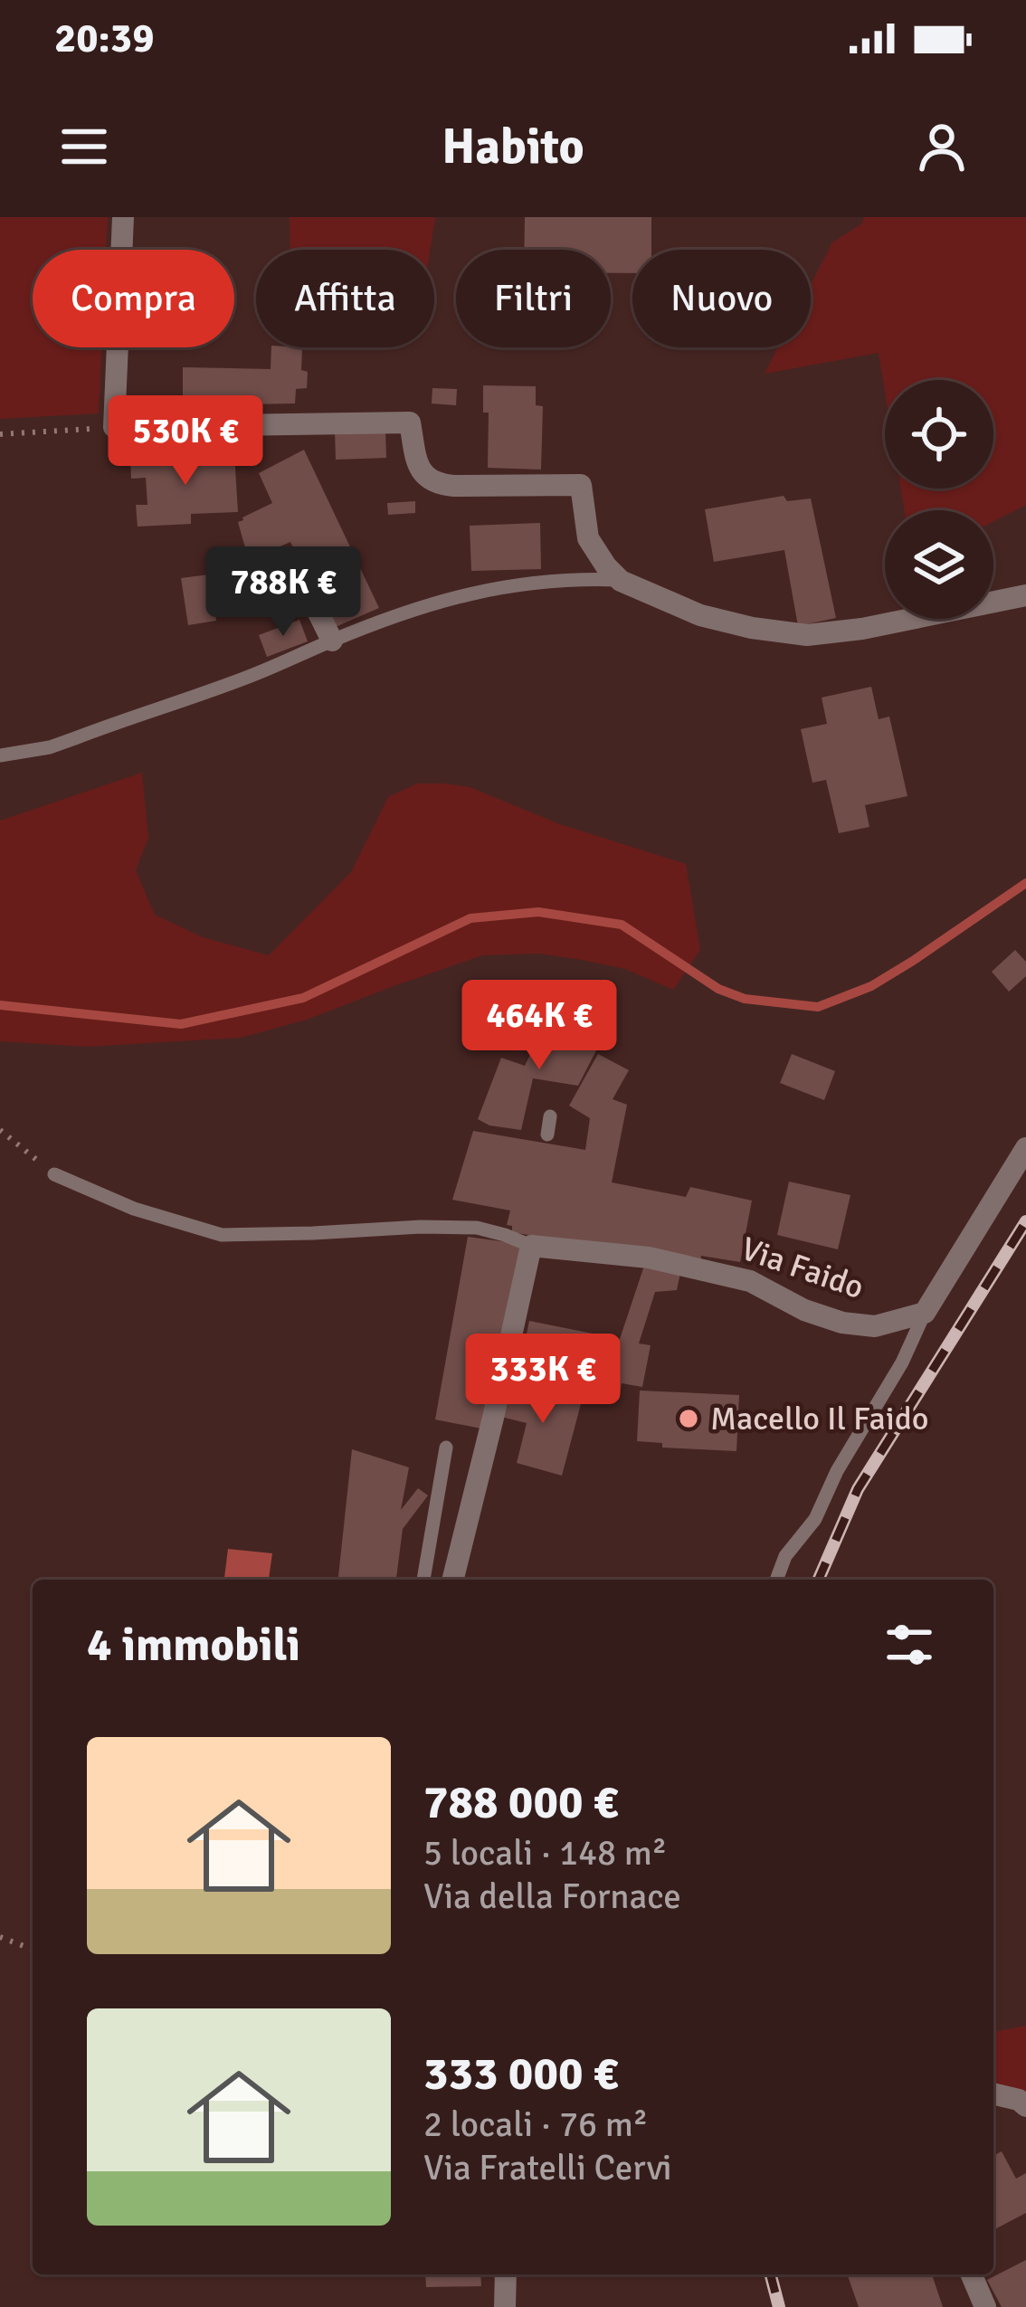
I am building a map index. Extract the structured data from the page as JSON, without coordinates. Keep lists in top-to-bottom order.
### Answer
{
  "streets": {
    "street": ["Via Faido"]
  },
  "places": ["Macello Il Faido"],
  "page": {
    "status": "20:39",
    "header": "Habito",
    "chip": [
      "Compra",
      "Affitta",
      "Filtri",
      "Nuovo"
    ],
    "price": [
      "530K €",
      "788K €",
      "464K €",
      "333K €"
    ],
    "heading": "4 immobili",
    "list": [
      {
        "name": "788 000 €",
        "note": "5 locali · 148 m² · Via della Fornace"
      },
      {
        "name": "333 000 €",
        "note": "2 locali · 76 m² · Via Fratelli Cervi"
      }
    ]
  }
}
